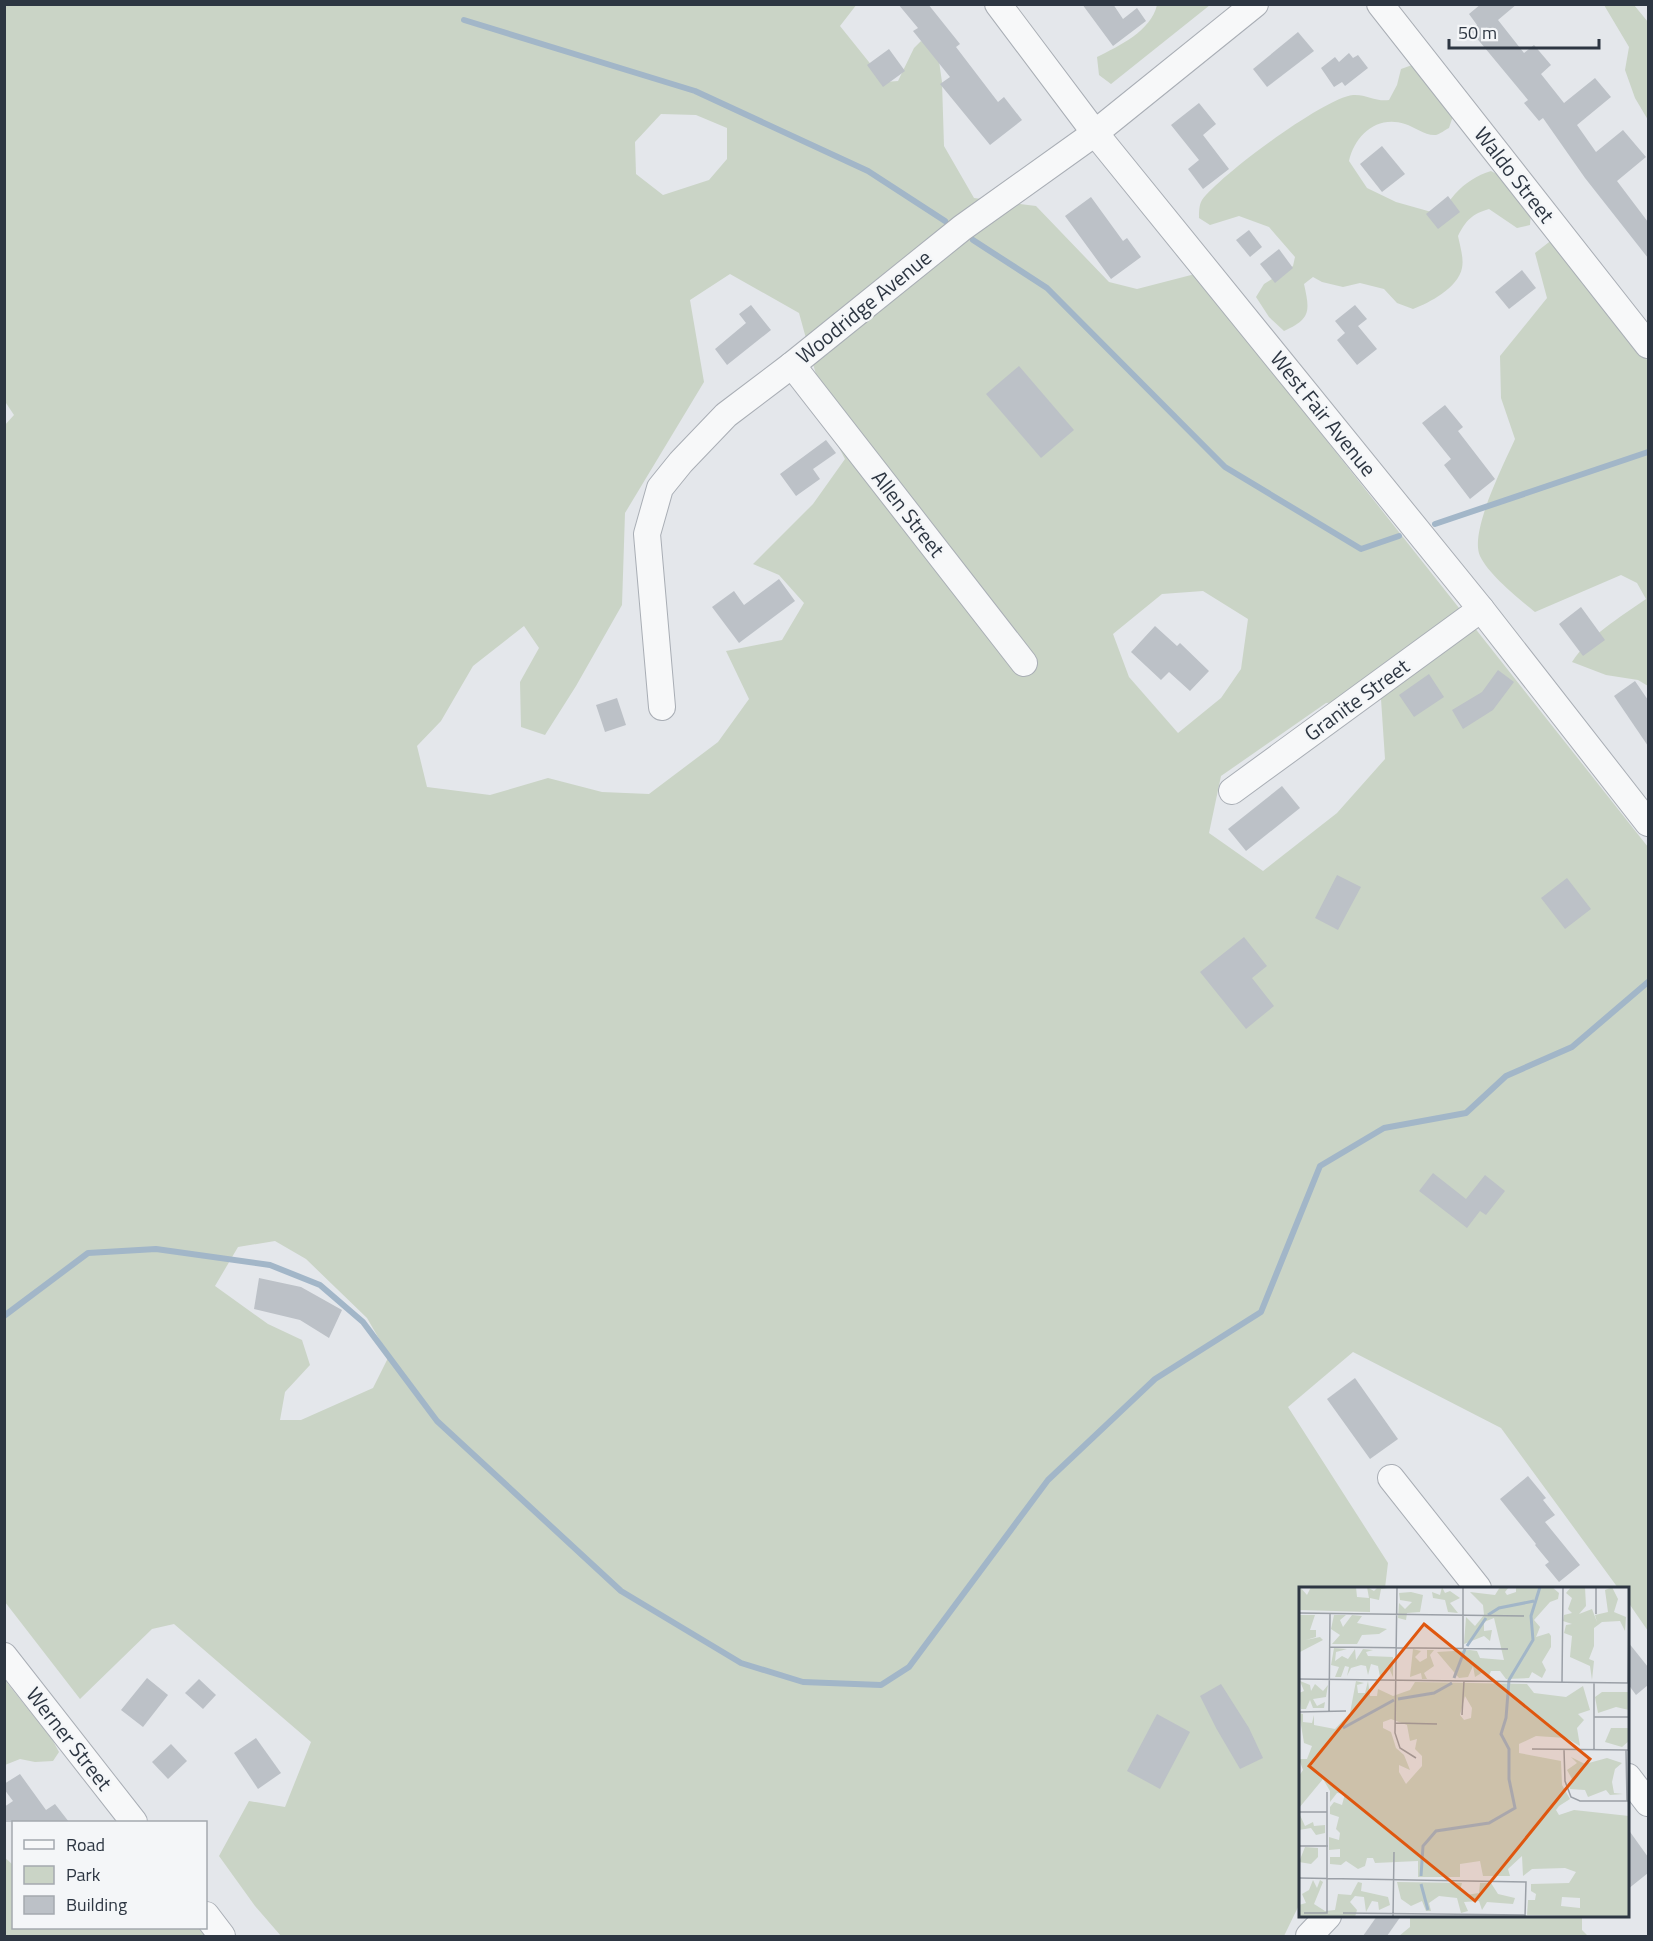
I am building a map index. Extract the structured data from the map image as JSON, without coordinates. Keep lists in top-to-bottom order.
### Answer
{
  "streets": {
    "street": [
      "Waldo Street",
      "Woodridge Avenue",
      "West Fair Avenue",
      "Allen Street",
      "Granite Street",
      "Werner Street"
    ]
  },
  "crossings": [
    ["Woodridge Avenue", "West Fair Avenue"],
    ["Woodridge Avenue", "Allen Street"],
    ["West Fair Avenue", "Granite Street"]
  ],
  "legend": ["Road", "Park", "Building"],
  "scale_bar": "50 m"
}
